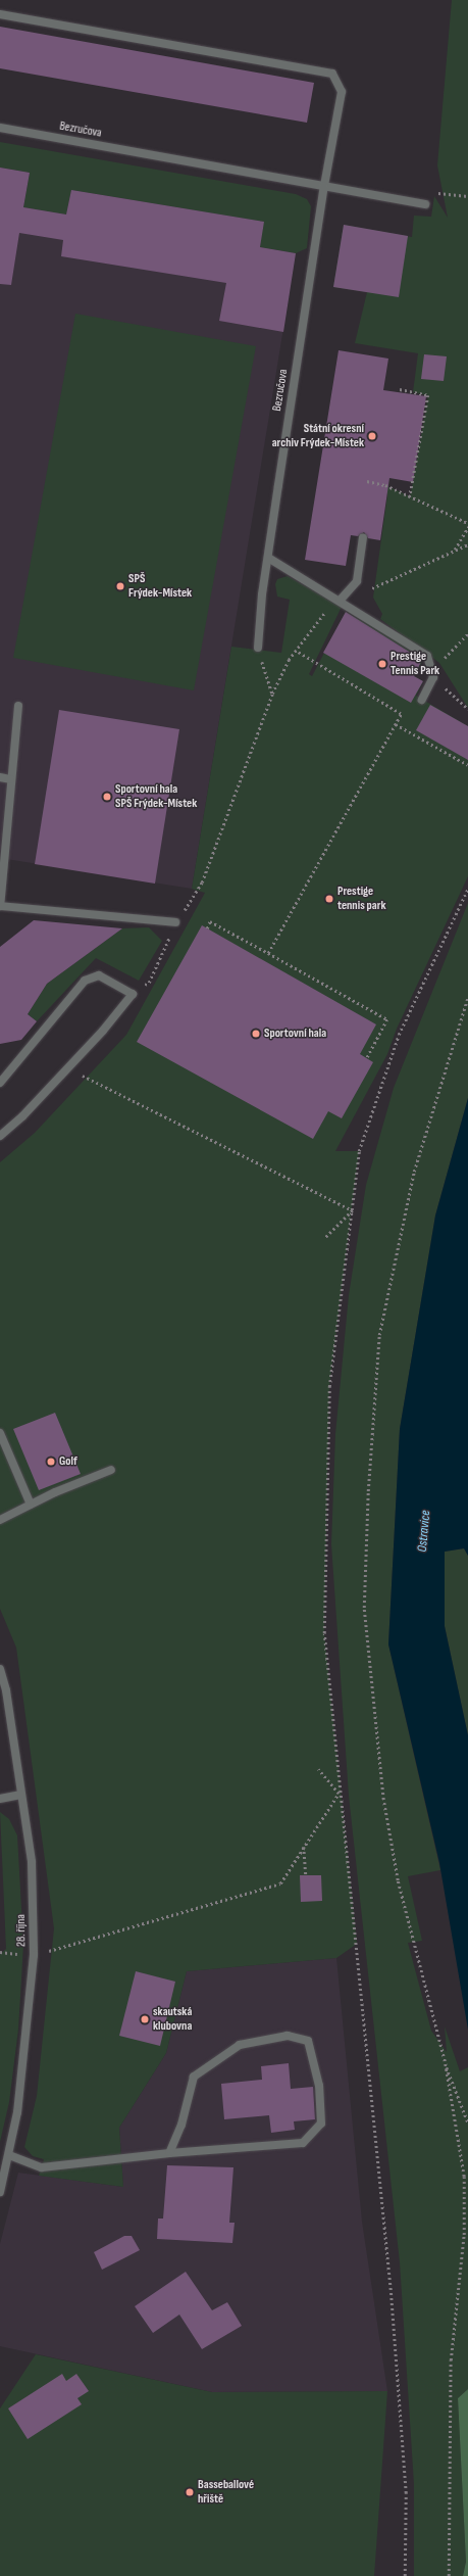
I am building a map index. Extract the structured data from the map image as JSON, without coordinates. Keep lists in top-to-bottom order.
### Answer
{
  "streets": {
    "street": ["Bezručova", "28. října"]
  },
  "water": ["Ostravice"],
  "places": [
    "Státní okresní archiv Frýdek-Místek",
    "SPŠ Frýdek-Místek",
    "Prestige Tennis Park",
    "Sportovní hala SPŠ Frýdek-Místek",
    "Prestige tennis park",
    "Sportovní hala",
    "Golf",
    "skautská klubovna",
    "Basseballové hřiště"
  ]
}
